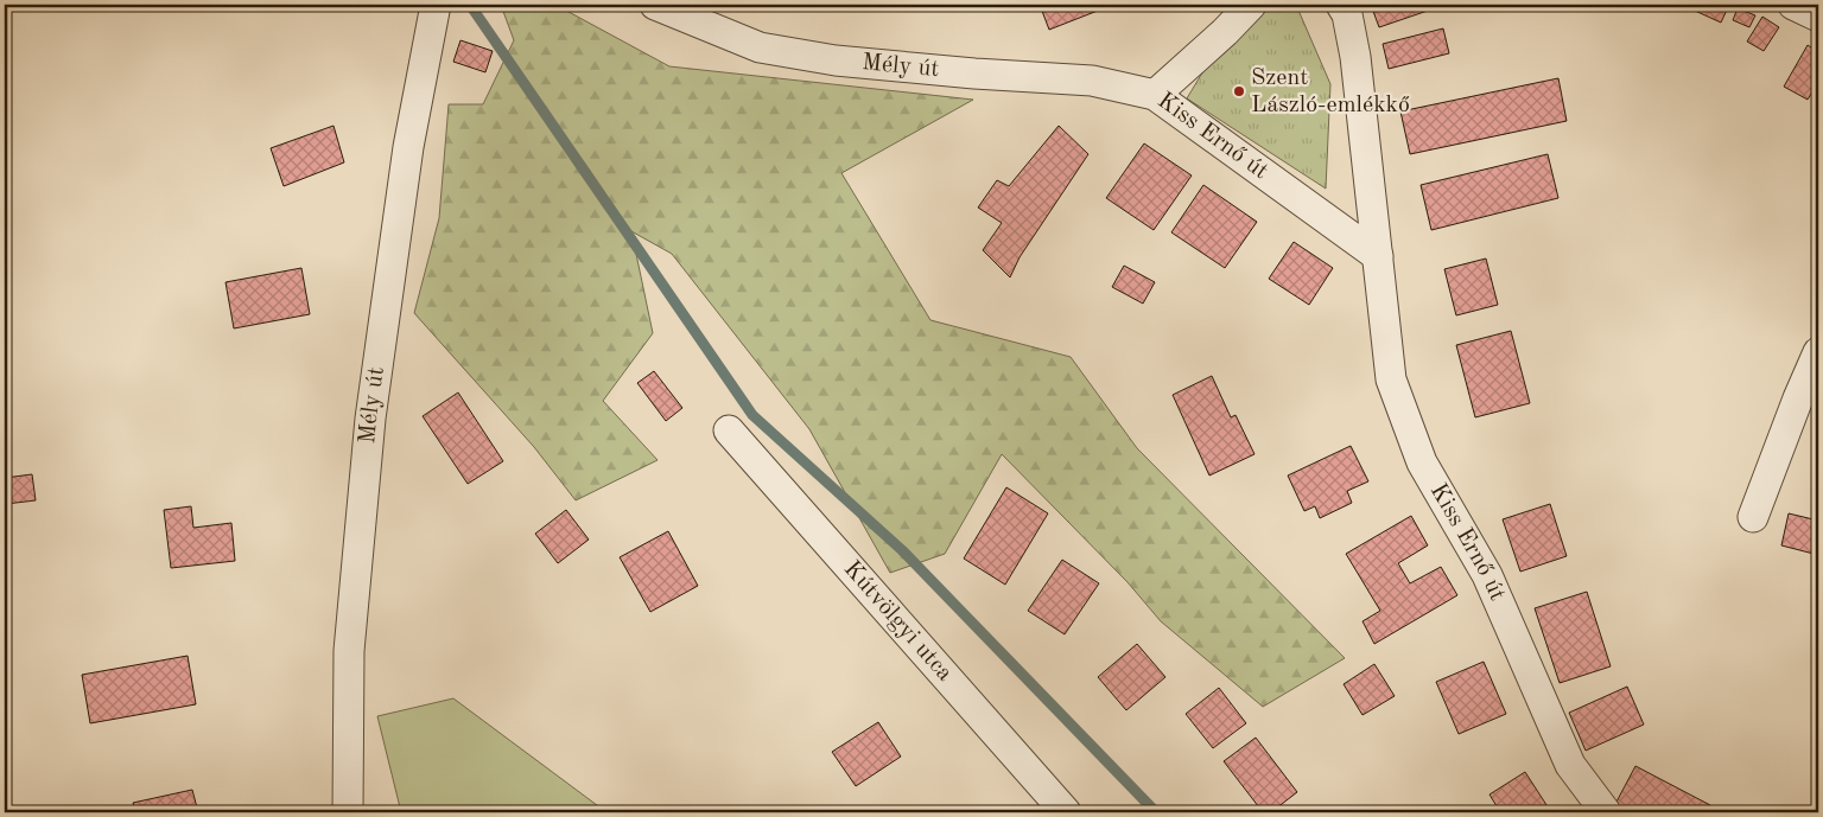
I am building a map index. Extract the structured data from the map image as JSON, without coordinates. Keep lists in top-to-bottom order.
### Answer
{
  "streets": {
    "street": ["Mély út", "Kiss Ernő út", "Kútvölgyi utca"]
  },
  "crossings": [
    ["Mély út", "Kiss Ernő út"]
  ],
  "places": ["Szent László-emlékkő"]
}
